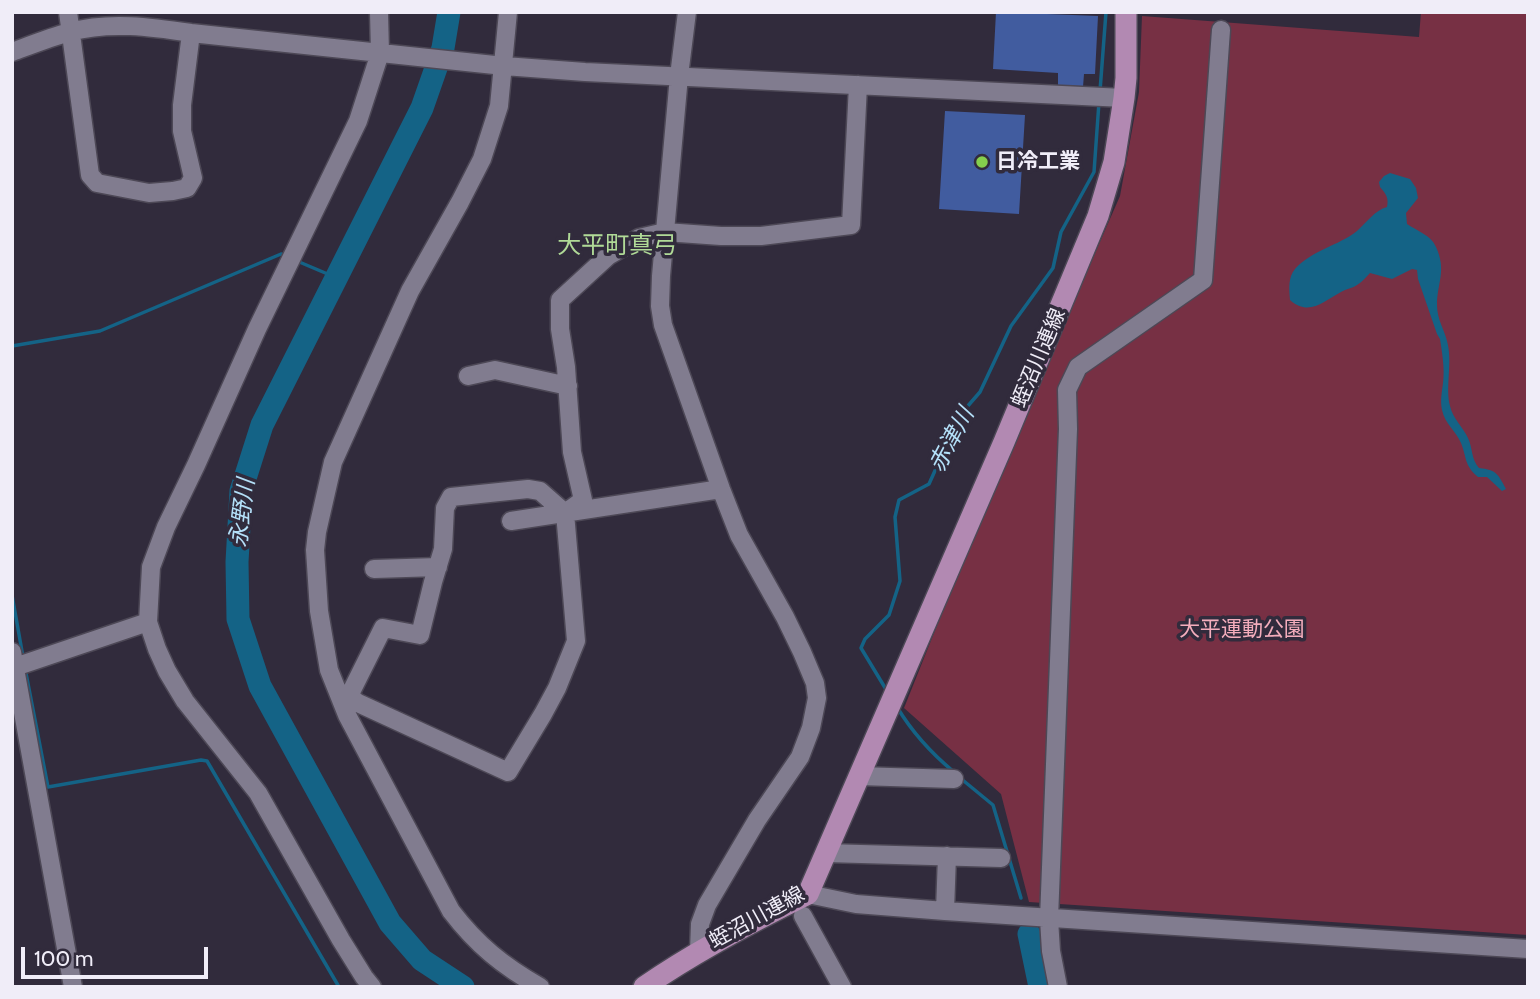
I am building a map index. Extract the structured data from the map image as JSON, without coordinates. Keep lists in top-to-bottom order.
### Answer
{
  "streets": {
    "main road": ["蛭沼川連線"]
  },
  "districts": ["大平町真弓"],
  "water": ["赤津川", "永野川"],
  "parks": ["大平運動公園"],
  "places": ["日冷工業"],
  "scale_bar": "100 m"
}
